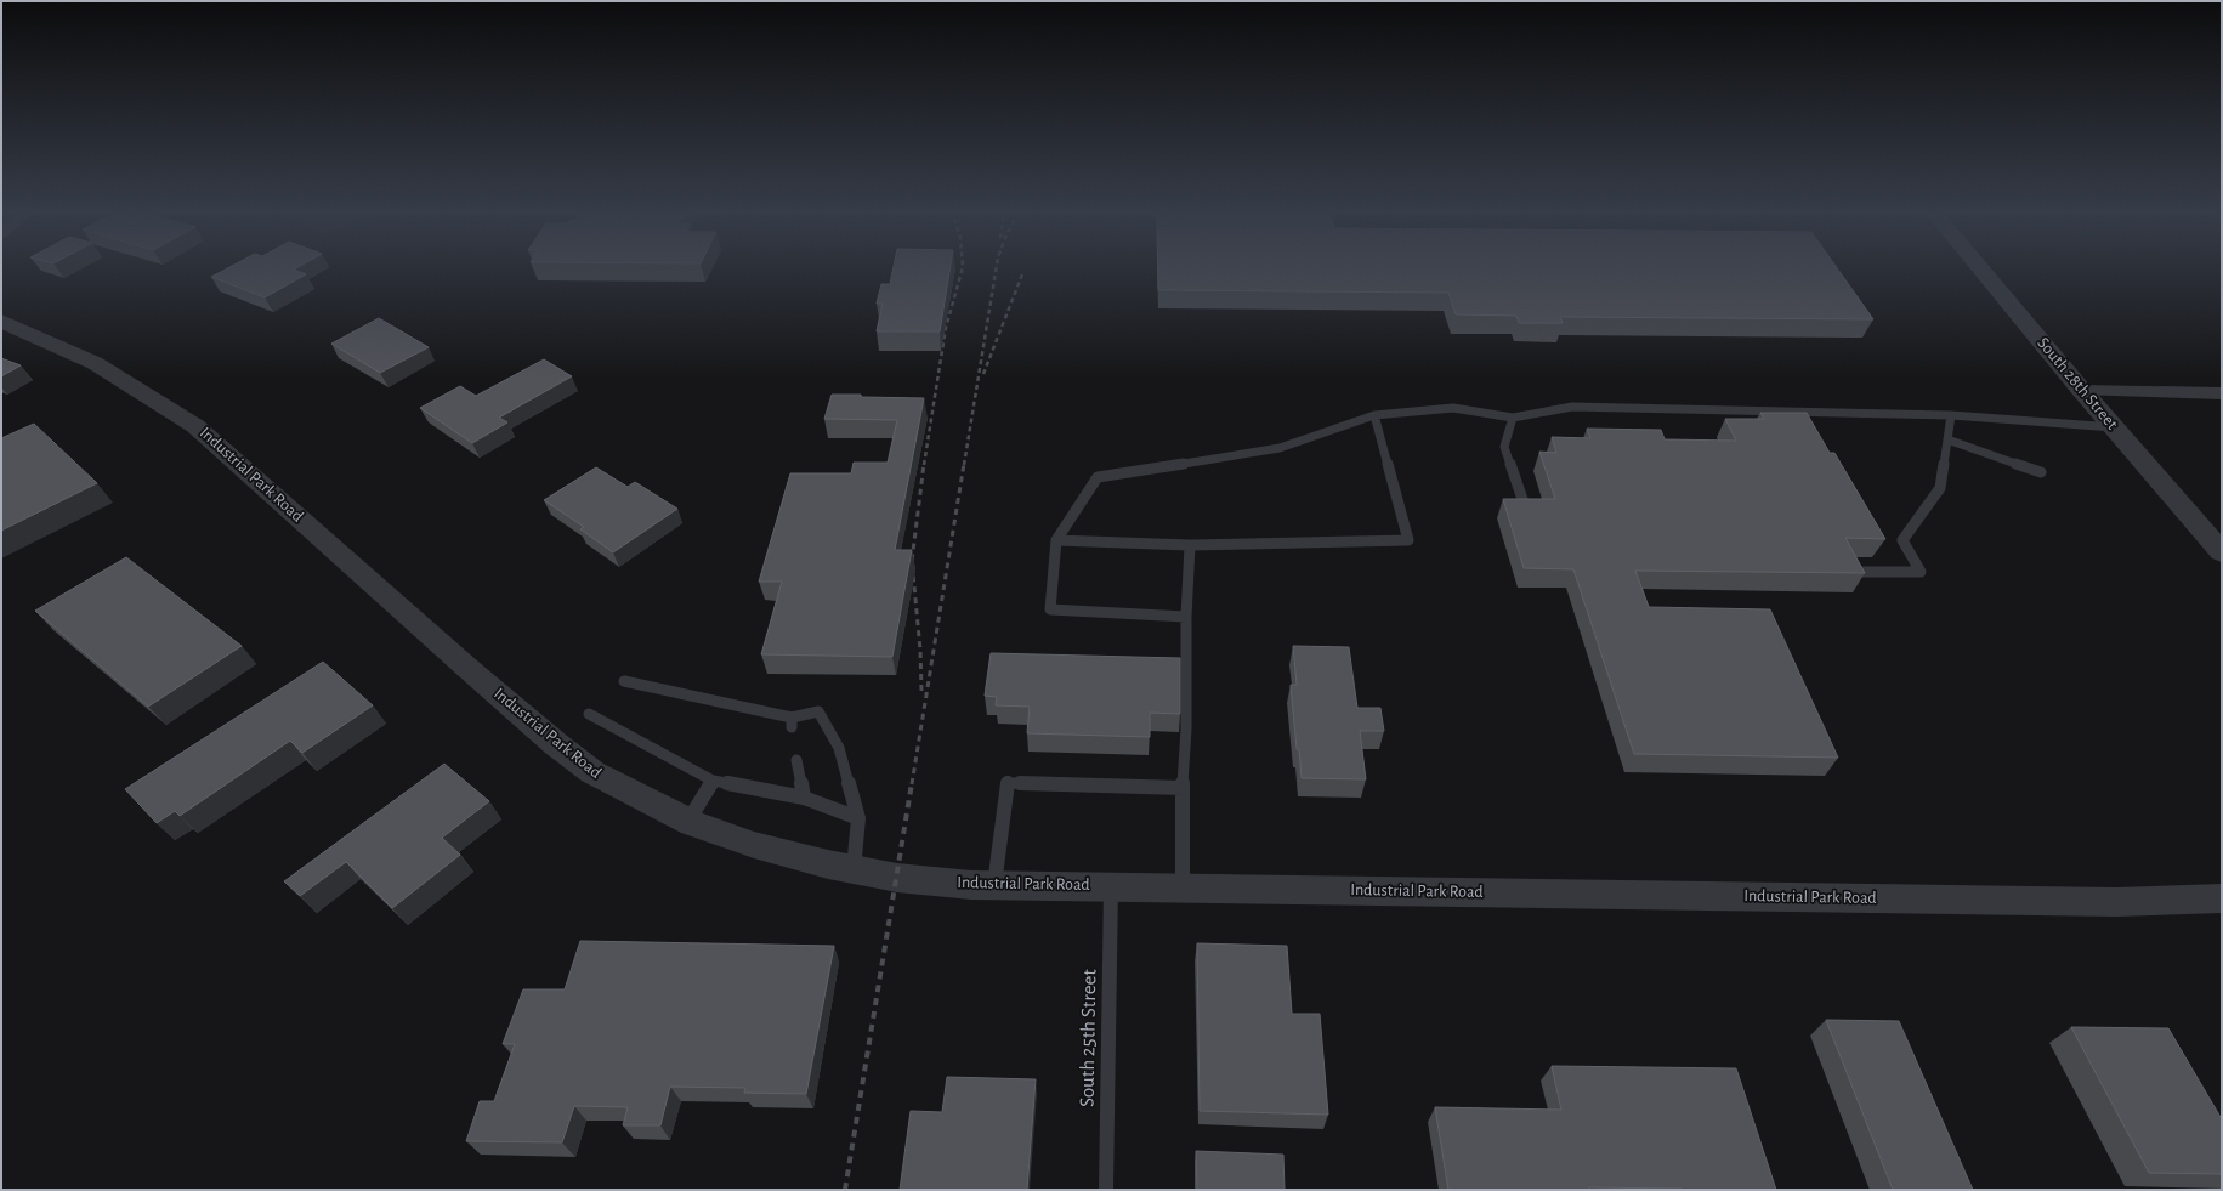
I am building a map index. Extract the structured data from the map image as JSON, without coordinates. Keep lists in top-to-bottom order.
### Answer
{
  "streets": {
    "street": ["South 28th Street", "Industrial Park Road"],
    "lane": ["South 25th Street"]
  },
  "crossings": [
    ["Industrial Park Road", "South 25th Street"]
  ]
}
